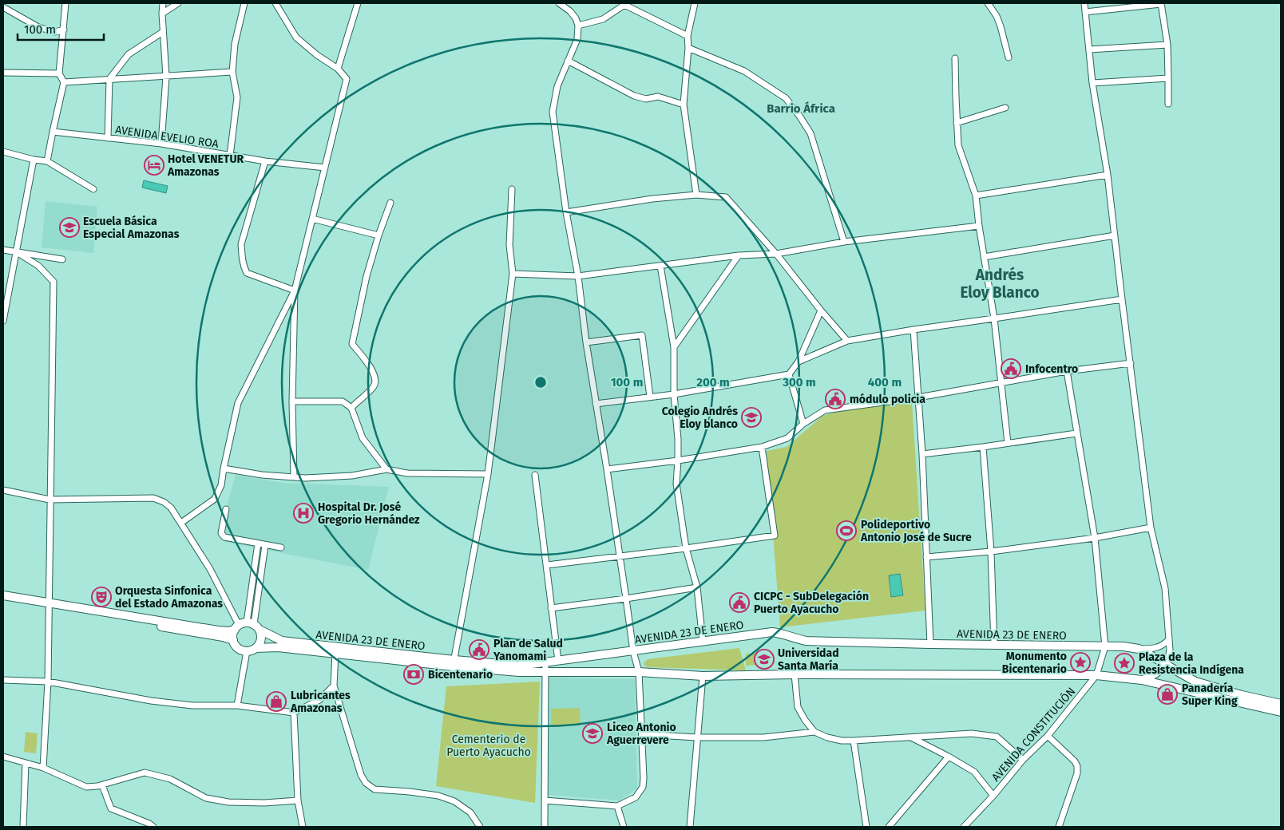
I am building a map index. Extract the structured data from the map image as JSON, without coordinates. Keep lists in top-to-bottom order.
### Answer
{
  "streets": {
    "main road": ["AVENIDA 23 DE ENERO"],
    "street": ["AVENIDA EVELIO ROA", "AVENIDA CONSTITUCIÓN"]
  },
  "crossings": [
    ["AVENIDA 23 DE ENERO", "AVENIDA CONSTITUCIÓN"]
  ],
  "districts": ["Barrio África", "Andrés Eloy Blanco"],
  "parks": ["Cementerio de Puerto Ayacucho"],
  "places": {
    "hotel": ["Hotel VENETUR Amazonas"],
    "school or university": [
      "Escuela Básica Especial Amazonas",
      "Colegio Andrés Eloy blanco",
      "Universidad Santa María",
      "Liceo Antonio Aguerrevere"
    ],
    "public building": [
      "Infocentro",
      "módulo policia",
      "CICPC - SubDelegación Puerto Ayacucho",
      "Plan de Salud Yanomami"
    ],
    "hospital": ["Hospital Dr. José Gregorio Hernández"],
    "sports": ["Polideportivo Antonio José de Sucre"],
    "theatre": ["Orquesta Sinfonica del Estado Amazonas"],
    "place": ["Monumento Bicentenario", "Plaza de la Resistencia Indígena"],
    "bank": ["Bicentenario"],
    "shop": ["Panadería Super King", "Lubricantes Amazonas"]
  },
  "scale_bar": "100 m",
  "rings": [
    "100 m",
    "200 m",
    "300 m",
    "400 m"
  ]
}
